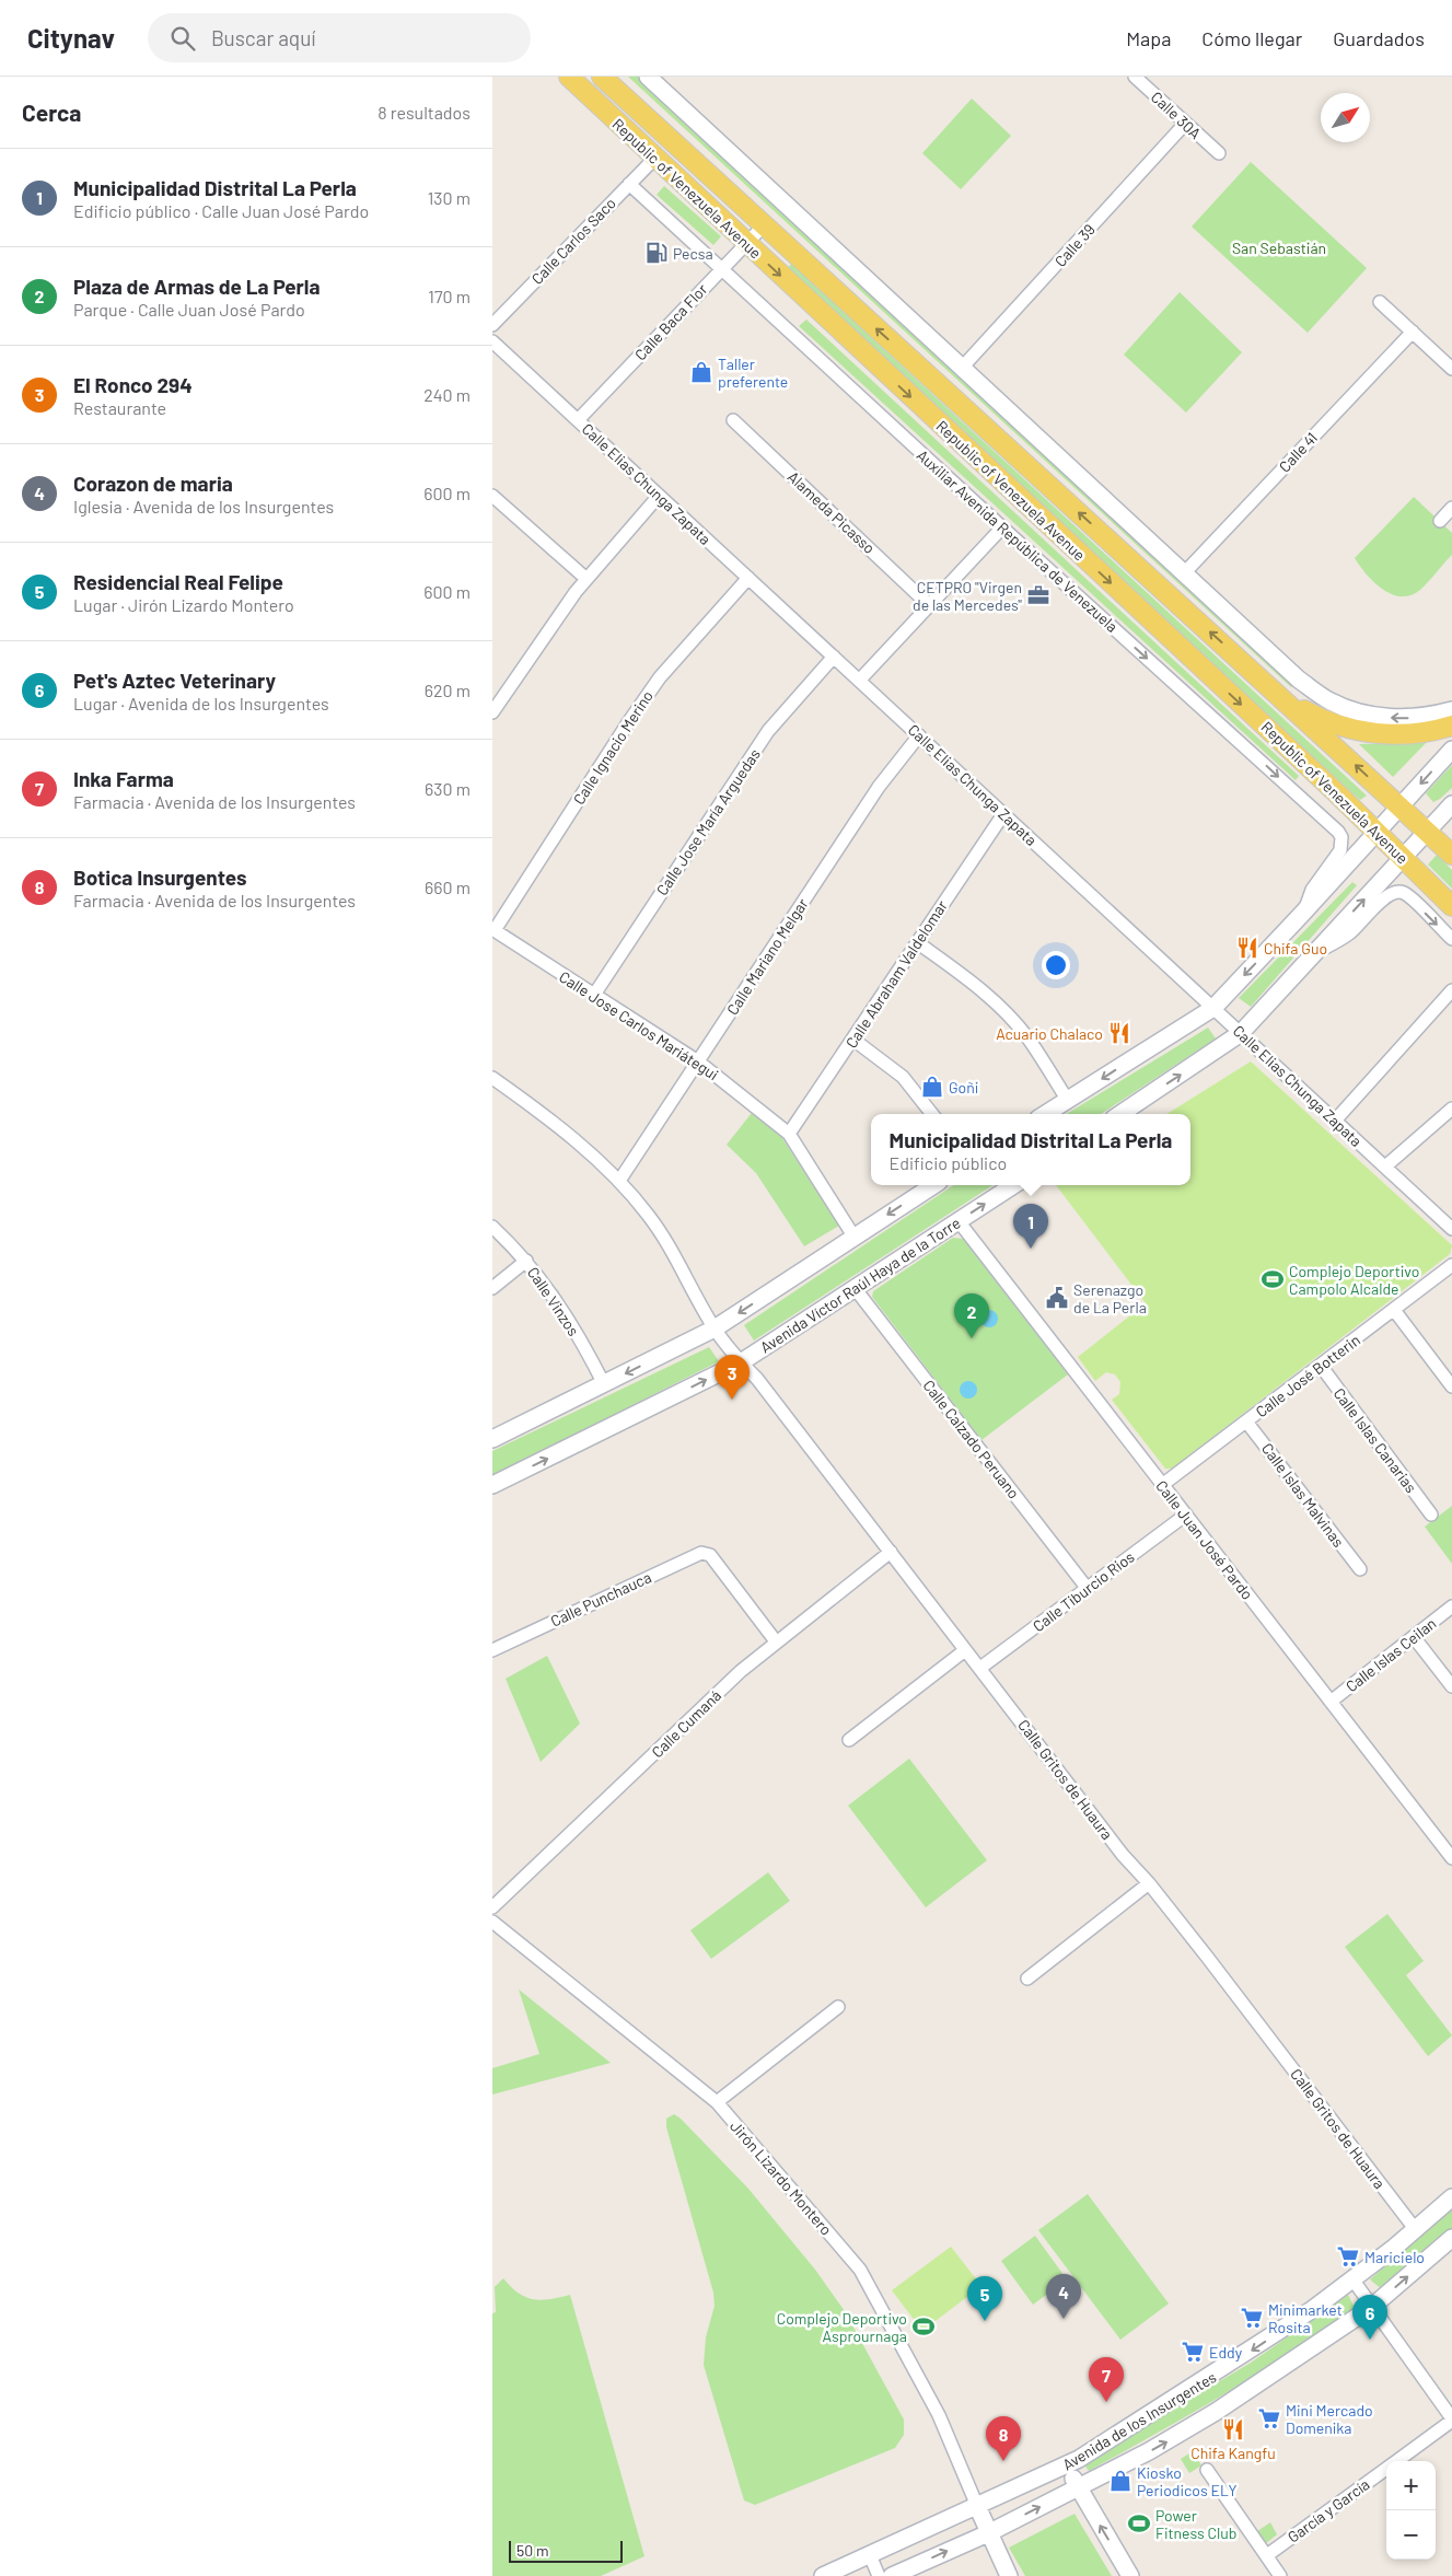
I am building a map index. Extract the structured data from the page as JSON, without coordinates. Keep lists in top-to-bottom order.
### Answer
{
  "streets": {
    "main road": ["Republic of Venezuela Avenue", "Avenida Víctor Raúl Haya de la Torre", "Avenida de los Insurgentes"],
    "street": [
      "Calle 30A",
      "Calle Carlos Saco",
      "Calle 39",
      "Calle Baca Flor",
      "Calle 41",
      "Calle Elias Chunga Zapata",
      "Alameda Picasso",
      "Auxiliar Avenida República de Venezuela",
      "Calle Ignacio Merino",
      "Calle Jose María Arguedas",
      "Calle Mariano Melgar",
      "Calle Abraham Valdelomar",
      "Calle Jose Carlos Mariátegui",
      "Calle Vinzos",
      "Calle José Botterin",
      "Calle Calzado Peruano",
      "Calle Islas Canarias",
      "Calle Islas Malvinas",
      "Calle Juan José Pardo",
      "Calle Tiburcio Rios",
      "Calle Punchauca",
      "Calle Islas Ceilan",
      "Calle Cumaná",
      "Calle Gritos de Huaura",
      "Jirón Lizardo Montero",
      "García y García"
    ]
  },
  "crossings": [
    ["Calle 30A", "Calle 39"],
    ["Republic of Venezuela Avenue", "Calle Carlos Saco"],
    ["Republic of Venezuela Avenue", "Calle Baca Flor"],
    ["Calle Carlos Saco", "Auxiliar Avenida República de Venezuela"],
    ["Calle Baca Flor", "Calle Elias Chunga Zapata"],
    ["Calle Baca Flor", "Auxiliar Avenida República de Venezuela"],
    ["Calle Elias Chunga Zapata", "Calle Ignacio Merino"],
    ["Calle Elias Chunga Zapata", "Calle Jose María Arguedas"],
    ["Calle Elias Chunga Zapata", "Calle Mariano Melgar"],
    ["Calle Elias Chunga Zapata", "Calle Abraham Valdelomar"],
    ["Calle Ignacio Merino", "Calle Jose Carlos Mariátegui"],
    ["Calle Jose María Arguedas", "Calle Jose Carlos Mariátegui"],
    ["Calle Mariano Melgar", "Calle Jose Carlos Mariátegui"],
    ["Calle Mariano Melgar", "Calle Gritos de Huaura"],
    ["Calle Abraham Valdelomar", "Calle Jose Carlos Mariátegui"],
    ["Avenida Víctor Raúl Haya de la Torre", "Calle Calzado Peruano"],
    ["Avenida Víctor Raúl Haya de la Torre", "Calle Juan José Pardo"],
    ["Avenida Víctor Raúl Haya de la Torre", "Calle Gritos de Huaura"],
    ["Calle José Botterin", "Calle Islas Canarias"],
    ["Calle José Botterin", "Calle Islas Malvinas"],
    ["Calle José Botterin", "Calle Juan José Pardo"],
    ["Calle Calzado Peruano", "Calle Tiburcio Rios"],
    ["Calle Juan José Pardo", "Calle Tiburcio Rios"],
    ["Calle Juan José Pardo", "Calle Islas Ceilan"],
    ["Calle Tiburcio Rios", "Calle Gritos de Huaura"],
    ["Calle Punchauca", "Calle Cumaná"],
    ["Calle Cumaná", "Calle Gritos de Huaura"],
    ["Calle Gritos de Huaura", "Avenida de los Insurgentes"],
    ["Jirón Lizardo Montero", "Avenida de los Insurgentes"]
  ],
  "one_way": ["Auxiliar Avenida República de Venezuela"],
  "parks": ["San Sebastián"],
  "places": {
    "fuel station": ["Pecsa"],
    "shop": ["Taller preferente", "Goñi", "Kiosko Periodicos ELY"],
    "office": ["CETPRO \"Virgen de las Mercedes\""],
    "restaurant": ["Chifa Guo", "Acuario Chalaco", "Chifa Kangfu"],
    "sports": ["Complejo Deportivo Campolo Alcalde", "Complejo Deportivo Asprournaga", "Power Fitness Club"],
    "public building": ["Serenazgo de La Perla"],
    "supermarket": [
      "Maricielo",
      "Minimarket Rosita",
      "Eddy",
      "Mini Mercado Domenika"
    ]
  },
  "scale_bar": "50 m",
  "north": "top right",
  "page": {
    "header": "Citynav",
    "search": "Buscar aquí",
    "nav": ["Mapa", "Cómo llegar", "Guardados"],
    "heading": ["Cerca", "8 resultados"],
    "list": [
      {
        "mark": "1",
        "name": "Municipalidad Distrital La Perla",
        "note": "Edificio público · Calle Juan José Pardo",
        "value": "130 m"
      },
      {
        "mark": "2",
        "name": "Plaza de Armas de La Perla",
        "note": "Parque · Calle Juan José Pardo",
        "value": "170 m"
      },
      {
        "mark": "3",
        "name": "El Ronco 294",
        "note": "Restaurante",
        "value": "240 m"
      },
      {
        "mark": "4",
        "name": "Corazon de maria",
        "note": "Iglesia · Avenida de los Insurgentes",
        "value": "600 m"
      },
      {
        "mark": "5",
        "name": "Residencial Real Felipe",
        "note": "Lugar · Jirón Lizardo Montero",
        "value": "600 m"
      },
      {
        "mark": "6",
        "name": "Pet's Aztec Veterinary",
        "note": "Lugar · Avenida de los Insurgentes",
        "value": "620 m"
      },
      {
        "mark": "7",
        "name": "Inka Farma",
        "note": "Farmacia · Avenida de los Insurgentes",
        "value": "630 m"
      },
      {
        "mark": "8",
        "name": "Botica Insurgentes",
        "note": "Farmacia · Avenida de los Insurgentes",
        "value": "660 m"
      }
    ],
    "popup": ["Municipalidad Distrital La Perla", "Edificio público"],
    "pins": [
      "1",
      "2",
      "3",
      "4",
      "5",
      "6",
      "7",
      "8"
    ],
    "map_buttons": ["+", "−"],
    "scale": "50 m"
  }
}
